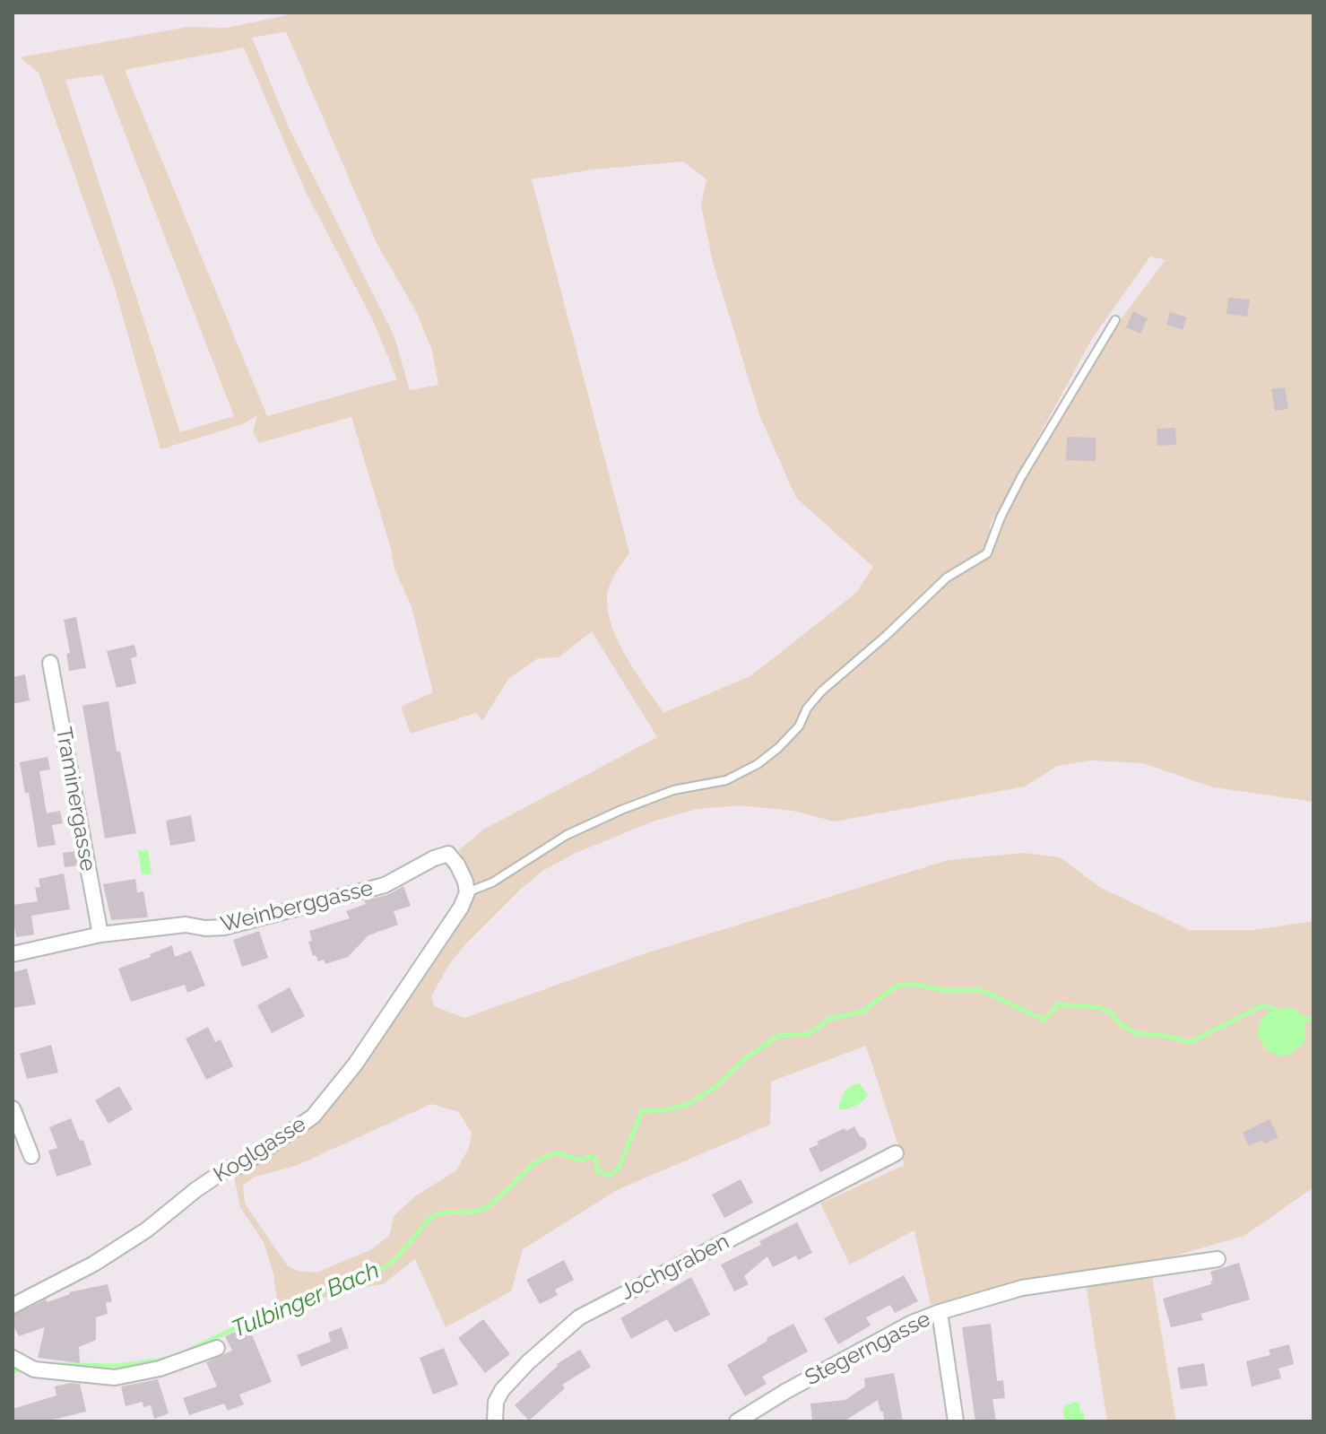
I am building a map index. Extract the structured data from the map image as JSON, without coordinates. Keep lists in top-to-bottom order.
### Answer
{
  "streets": {
    "street": [
      "Traminergasse",
      "Weinberggasse",
      "Koglgasse",
      "Jochgraben",
      "Stegerngasse"
    ]
  },
  "crossings": [
    ["Traminergasse", "Weinberggasse"],
    ["Weinberggasse", "Koglgasse"]
  ],
  "water": ["Tulbinger Bach"]
}
